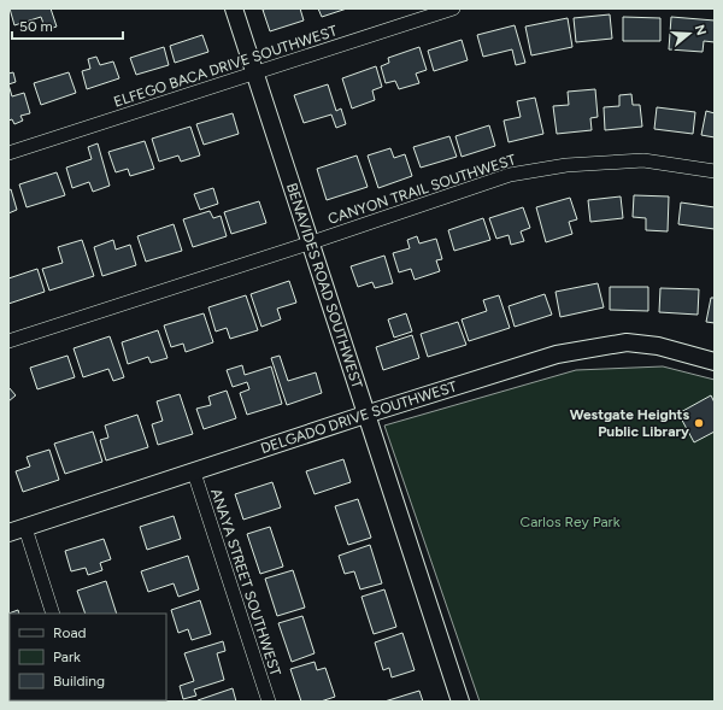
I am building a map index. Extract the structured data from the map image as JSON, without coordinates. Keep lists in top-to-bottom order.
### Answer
{
  "streets": {
    "street": [
      "ELFEGO BACA DRIVE SOUTHWEST",
      "CANYON TRAIL SOUTHWEST",
      "BENAVIDES ROAD SOUTHWEST",
      "DELGADO DRIVE SOUTHWEST",
      "ANAYA STREET SOUTHWEST"
    ]
  },
  "crossings": [
    ["ELFEGO BACA DRIVE SOUTHWEST", "BENAVIDES ROAD SOUTHWEST"],
    ["CANYON TRAIL SOUTHWEST", "BENAVIDES ROAD SOUTHWEST"],
    ["BENAVIDES ROAD SOUTHWEST", "DELGADO DRIVE SOUTHWEST"],
    ["DELGADO DRIVE SOUTHWEST", "ANAYA STREET SOUTHWEST"]
  ],
  "parks": ["Carlos Rey Park"],
  "places": ["Westgate Heights Public Library"],
  "legend": ["Road", "Park", "Building"],
  "scale_bar": "50 m",
  "north": "right"
}
